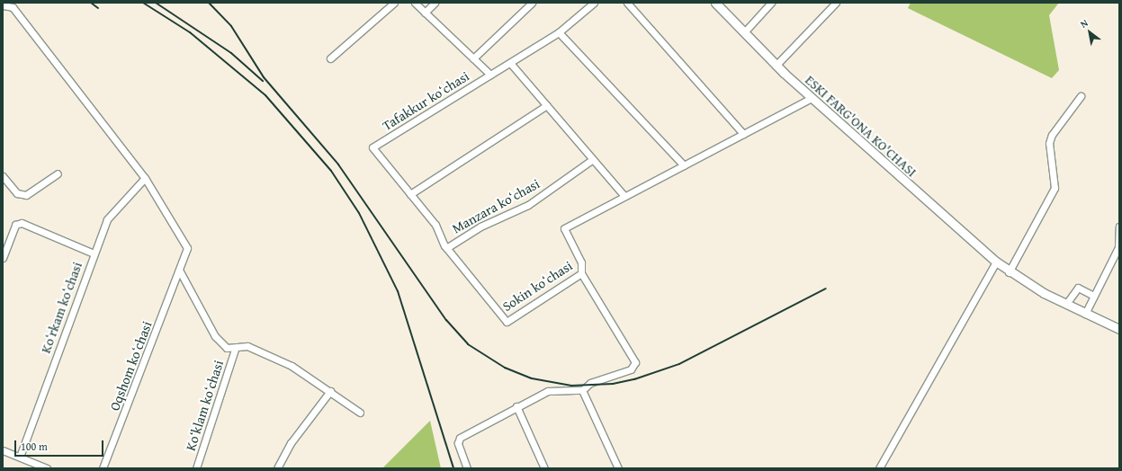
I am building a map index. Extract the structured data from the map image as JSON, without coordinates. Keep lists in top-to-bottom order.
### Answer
{
  "streets": {
    "main road": ["ESKI FARG'ONA KO'CHASI"],
    "street": [
      "Tafakkur koʻchasi",
      "Manzara koʻchasi",
      "Sokin koʻchasi",
      "Koʻrkam koʻchasi",
      "Oqshom koʻchasi",
      "Koʻklam koʻchasi"
    ]
  },
  "crossings": [
    ["Tafakkur koʻchasi", "Manzara koʻchasi"],
    ["Tafakkur koʻchasi", "Sokin koʻchasi"],
    ["ESKI FARG'ONA KO'CHASI", "Sokin koʻchasi"],
    ["Manzara koʻchasi", "Sokin koʻchasi"],
    ["Koʻrkam koʻchasi", "Oqshom koʻchasi"]
  ],
  "scale_bar": "100 m",
  "north": "top left"
}
